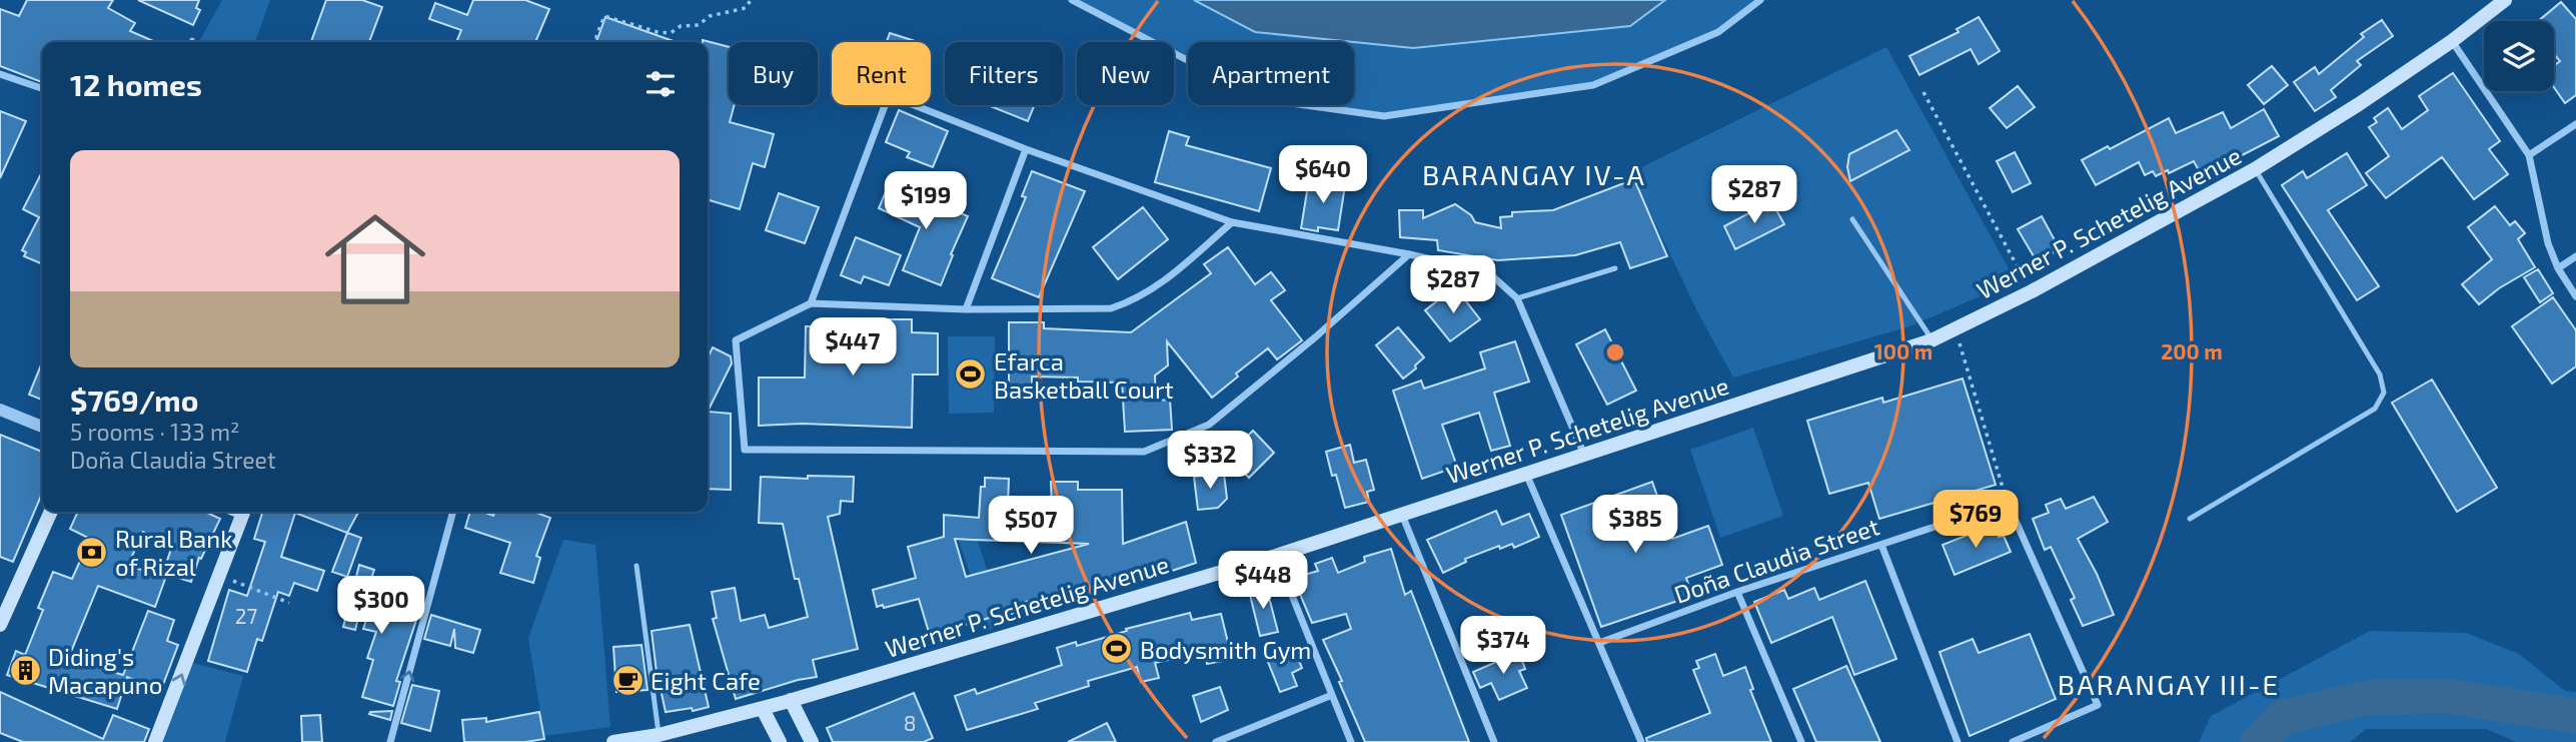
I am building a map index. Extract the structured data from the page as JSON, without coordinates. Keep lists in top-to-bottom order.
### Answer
{
  "streets": {
    "main road": ["Werner P. Schetelig Avenue"],
    "street": ["Doña Claudia Street"]
  },
  "districts": ["BARANGAY IV-A", "BARANGAY III-E"],
  "places": {
    "sports": ["Efarca Basketball Court", "Bodysmith Gym"],
    "bank": ["Rural Bank of Rizal"],
    "building": ["Diding's Macapuno"],
    "cafe": ["Eight Cafe"]
  },
  "house_numbers": ["27", "8"],
  "page": {
    "chip": [
      "Buy",
      "Rent",
      "Filters",
      "New",
      "Apartment"
    ],
    "heading": "12 homes",
    "list": [
      {
        "name": "$769/mo",
        "note": "5 rooms · 133 m² · Doña Claudia Street"
      }
    ],
    "price": [
      "$640",
      "$287",
      "$199",
      "$287",
      "$447",
      "$332",
      "$769",
      "$385",
      "$507",
      "$448",
      "$300",
      "$374"
    ]
  },
  "rings": ["100 m", "200 m"]
}
